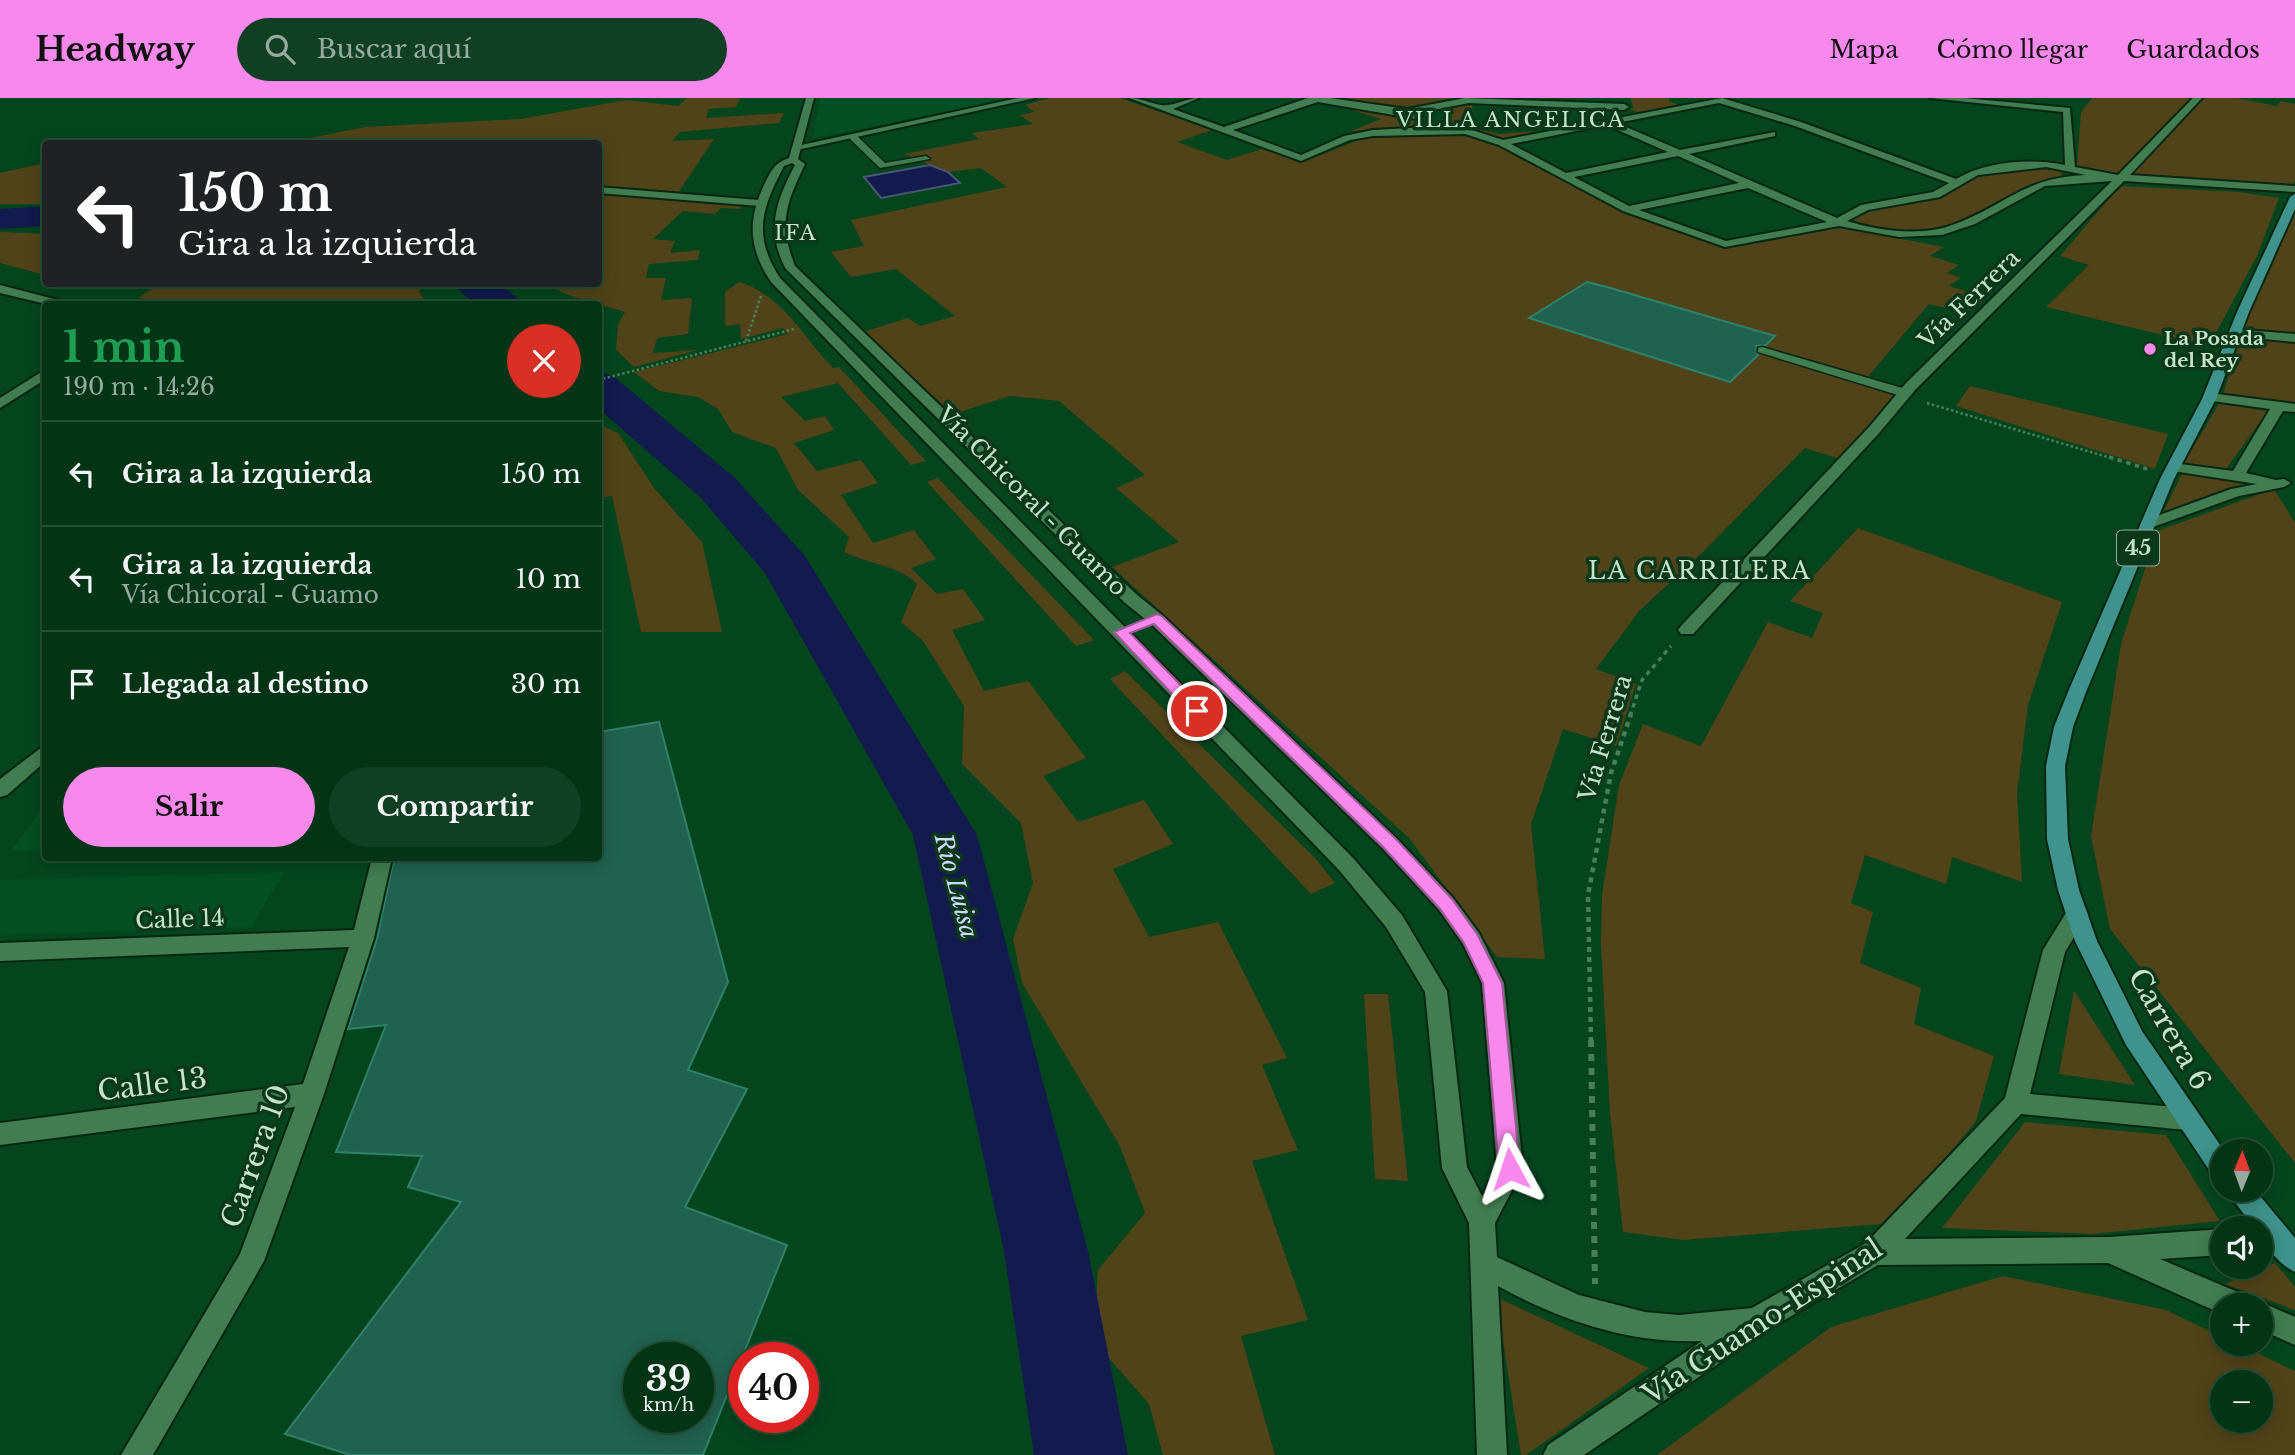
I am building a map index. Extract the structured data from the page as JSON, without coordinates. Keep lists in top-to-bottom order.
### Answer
{
  "streets": {
    "main road": ["45", "Carrera 6"],
    "street": [
      "Vía Ferrera",
      "Vía Chicoral - Guamo",
      "Calle 14",
      "Calle 13",
      "Carrera 10",
      "Vía Guamo-Espinal"
    ]
  },
  "crossings": [
    ["45", "Carrera 6"],
    ["45", "Vía Guamo-Espinal"],
    ["Calle 14", "Carrera 10"],
    ["Carrera 6", "Vía Guamo-Espinal"],
    ["Calle 13", "Carrera 10"]
  ],
  "districts": ["VILLA ANGELICA", "IFA", "LA CARRILERA"],
  "water": ["Río Luisa"],
  "places": ["La Posada del Rey"],
  "north": "top",
  "page": {
    "header": "Headway",
    "search": "Buscar aquí",
    "nav": ["Mapa", "Cómo llegar", "Guardados"],
    "turn": ["150 m", "Gira a la izquierda"],
    "heading": ["1 min", "190 m · 14:26"],
    "list": [
      {
        "name": "Gira a la izquierda",
        "value": "150 m"
      },
      {
        "name": "Gira a la izquierda",
        "note": "Vía Chicoral - Guamo",
        "value": "10 m"
      },
      {
        "name": "Llegada al destino",
        "value": "30 m"
      }
    ],
    "buttons": ["Salir", "Compartir"],
    "map_buttons": ["+", "−"],
    "speed": "39 km/h",
    "limit": "40"
  }
}
